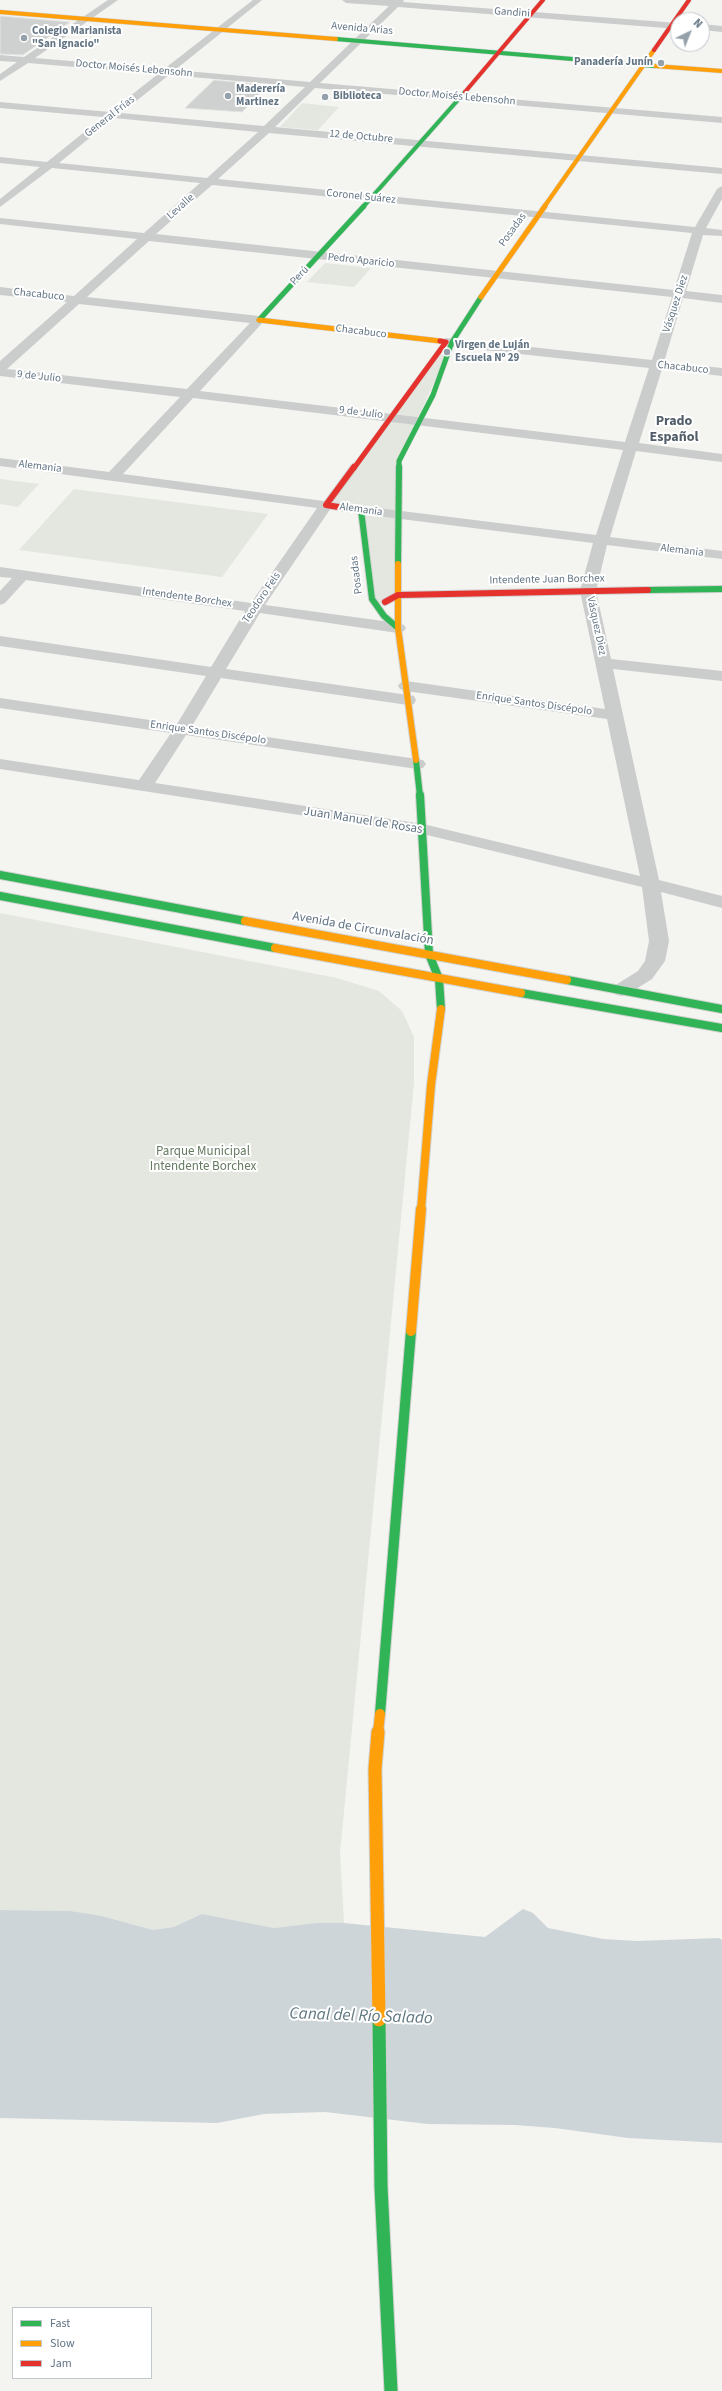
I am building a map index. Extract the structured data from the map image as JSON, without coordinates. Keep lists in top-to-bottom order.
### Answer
{
  "streets": {
    "main road": [
      "Avenida Arias",
      "Posadas",
      "Perú",
      "Chacabuco",
      "Alemania",
      "Intendente Juan Borchex",
      "Teodoro Fels",
      "Avenida de Circunvalación"
    ],
    "street": [
      "Gandini",
      "Doctor Moisés Lebensohn",
      "General Frías",
      "12 de Octubre",
      "Coronel Suárez",
      "Levalle",
      "Pedro Aparicio",
      "Vásquez Diez",
      "9 de Julio",
      "Intendente Borchex",
      "Enrique Santos Discépolo",
      "Juan Manuel de Rosas"
    ]
  },
  "crossings": [
    ["Gandini", "Levalle"],
    ["Gandini", "Perú"],
    ["Avenida Arias", "General Frías"],
    ["Avenida Arias", "Levalle"],
    ["Avenida Arias", "Posadas"],
    ["Avenida Arias", "Perú"],
    ["Doctor Moisés Lebensohn", "General Frías"],
    ["Doctor Moisés Lebensohn", "Levalle"],
    ["Doctor Moisés Lebensohn", "Posadas"],
    ["Doctor Moisés Lebensohn", "Perú"],
    ["General Frías", "12 de Octubre"],
    ["General Frías", "Coronel Suárez"],
    ["12 de Octubre", "Levalle"],
    ["12 de Octubre", "Posadas"],
    ["12 de Octubre", "Perú"],
    ["Coronel Suárez", "Levalle"],
    ["Coronel Suárez", "Posadas"],
    ["Coronel Suárez", "Perú"],
    ["Coronel Suárez", "Vásquez Diez"],
    ["Levalle", "Pedro Aparicio"],
    ["Levalle", "Chacabuco"],
    ["Posadas", "Pedro Aparicio"],
    ["Posadas", "Chacabuco"],
    ["Posadas", "9 de Julio"],
    ["Posadas", "Alemania"],
    ["Posadas", "Intendente Juan Borchex"],
    ["Posadas", "Intendente Borchex"],
    ["Posadas", "Teodoro Fels"],
    ["Posadas", "Enrique Santos Discépolo"],
    ["Posadas", "Juan Manuel de Rosas"],
    ["Posadas", "Avenida de Circunvalación"],
    ["Pedro Aparicio", "Perú"],
    ["Pedro Aparicio", "Vásquez Diez"],
    ["Perú", "Chacabuco"],
    ["Perú", "9 de Julio"],
    ["Perú", "Alemania"],
    ["Chacabuco", "Vásquez Diez"],
    ["Vásquez Diez", "9 de Julio"],
    ["Vásquez Diez", "Alemania"],
    ["Vásquez Diez", "Intendente Juan Borchex"],
    ["Vásquez Diez", "Enrique Santos Discépolo"],
    ["Vásquez Diez", "Juan Manuel de Rosas"],
    ["Vásquez Diez", "Avenida de Circunvalación"],
    ["9 de Julio", "Teodoro Fels"],
    ["Alemania", "Teodoro Fels"],
    ["Intendente Borchex", "Teodoro Fels"],
    ["Teodoro Fels", "Enrique Santos Discépolo"],
    ["Teodoro Fels", "Juan Manuel de Rosas"]
  ],
  "districts": ["Prado Español"],
  "water": ["Canal del Río Salado"],
  "parks": ["Parque Municipal Intendente Borchex"],
  "places": [
    "Colegio Marianista \"San Ignacio\"",
    "Panadería Junín",
    "Maderería Martinez",
    "Biblioteca",
    "Virgen de Luján Escuela Nº 29"
  ],
  "legend": ["Fast", "Slow", "Jam"],
  "north": "top right"
}
